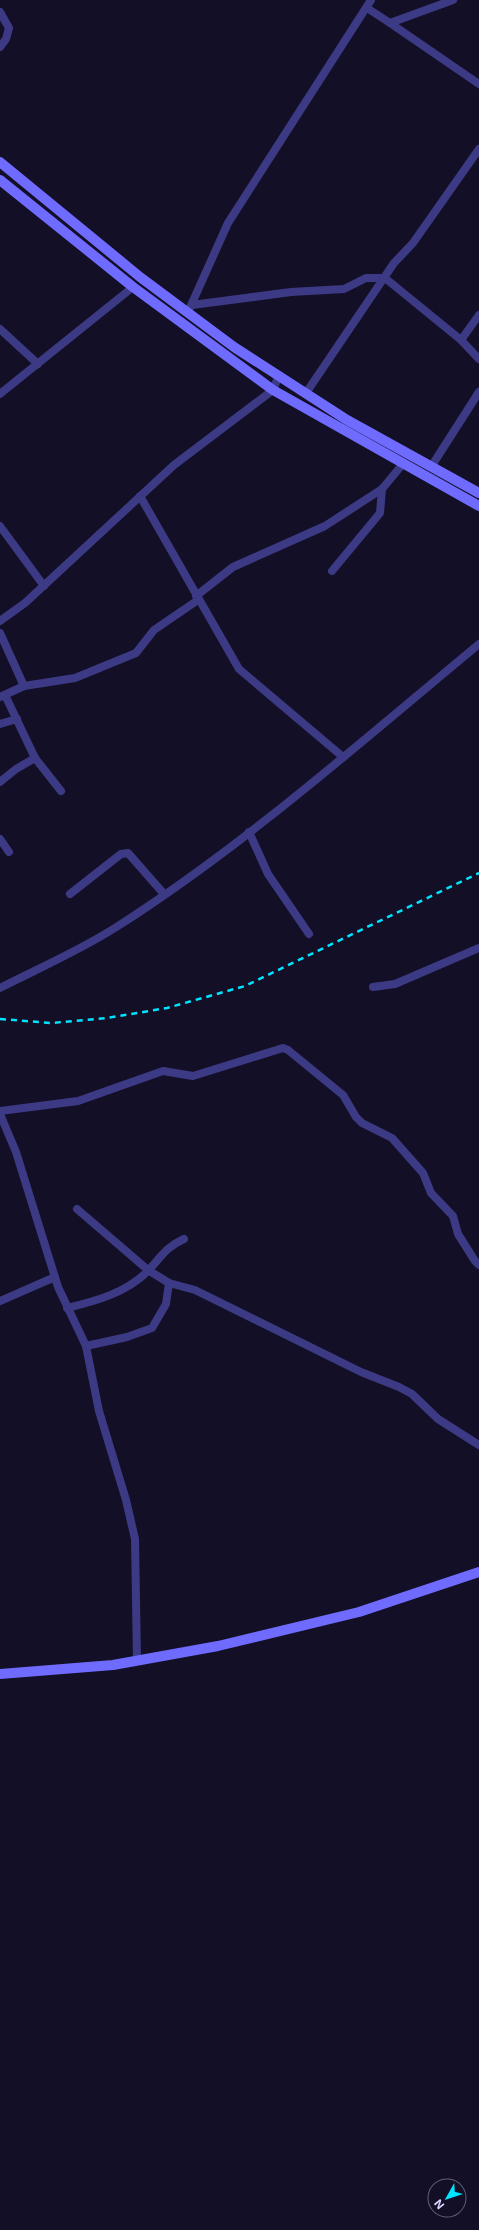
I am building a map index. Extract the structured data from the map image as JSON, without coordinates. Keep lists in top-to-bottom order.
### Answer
{
  "north": "bottom left"
}
